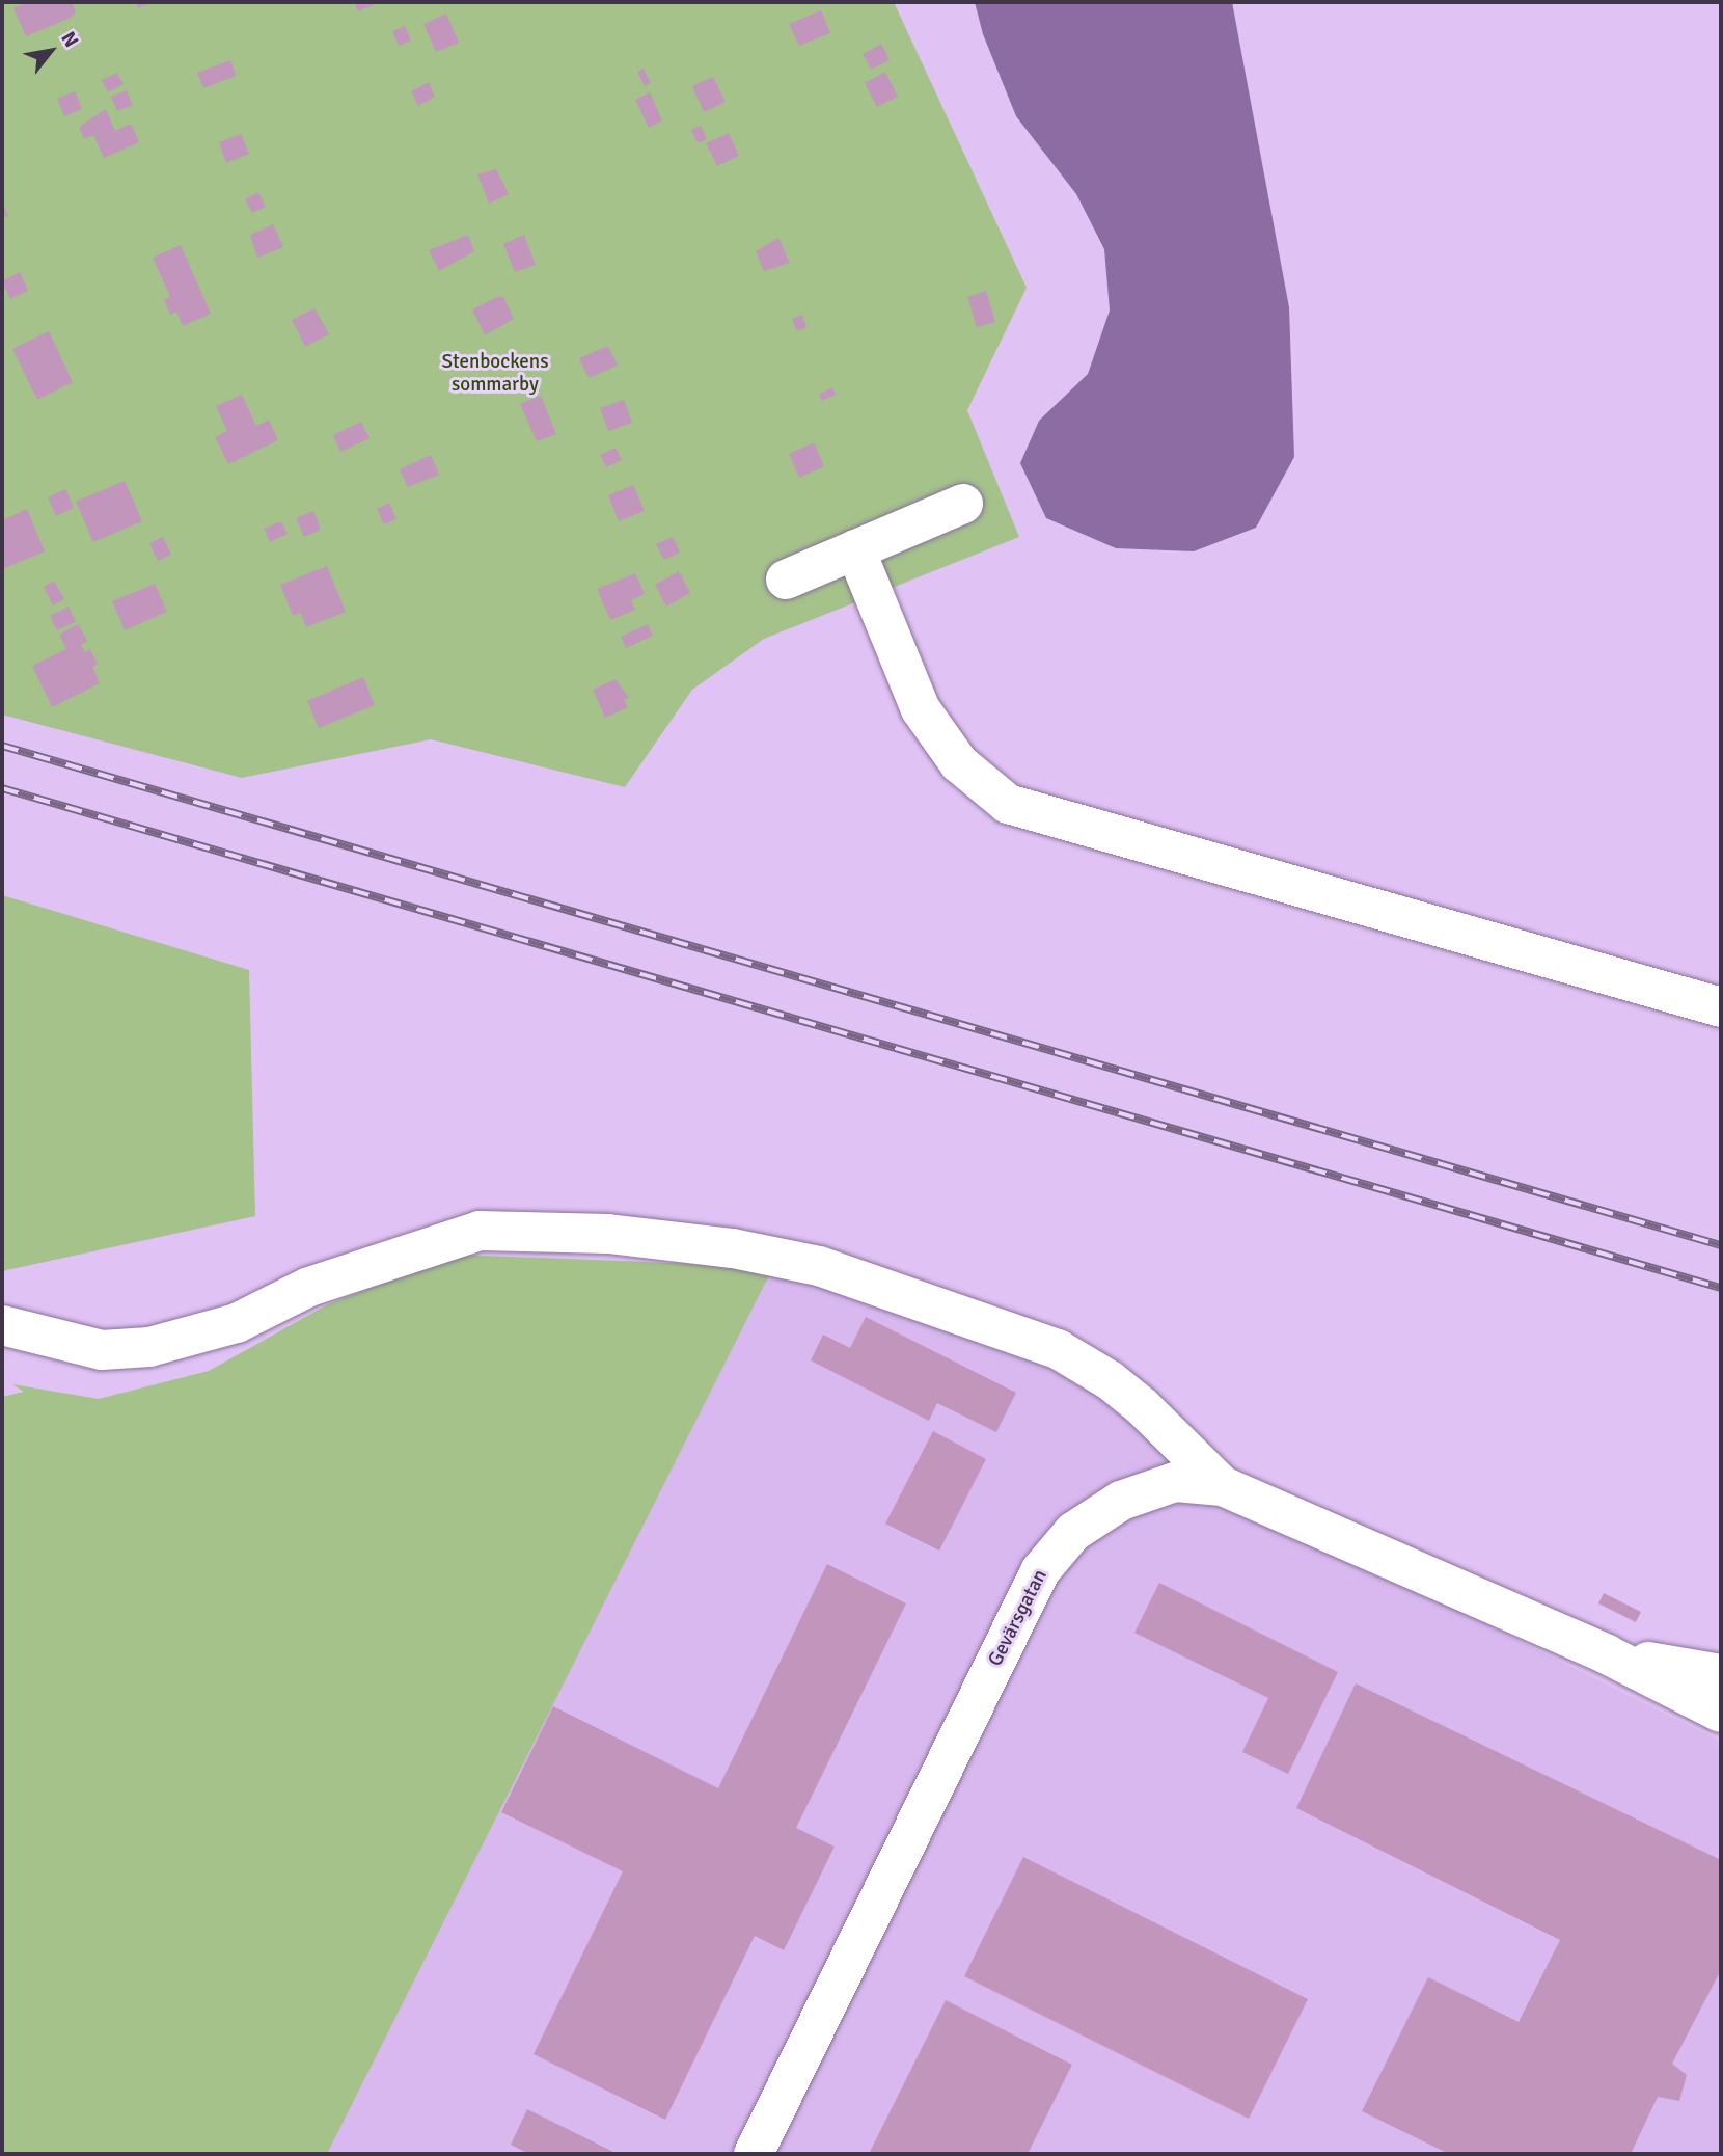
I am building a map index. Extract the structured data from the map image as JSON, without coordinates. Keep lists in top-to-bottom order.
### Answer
{
  "streets": {
    "street": ["Gevärsgatan"]
  },
  "parks": ["Stenbockens sommarby"],
  "north": "top right"
}
